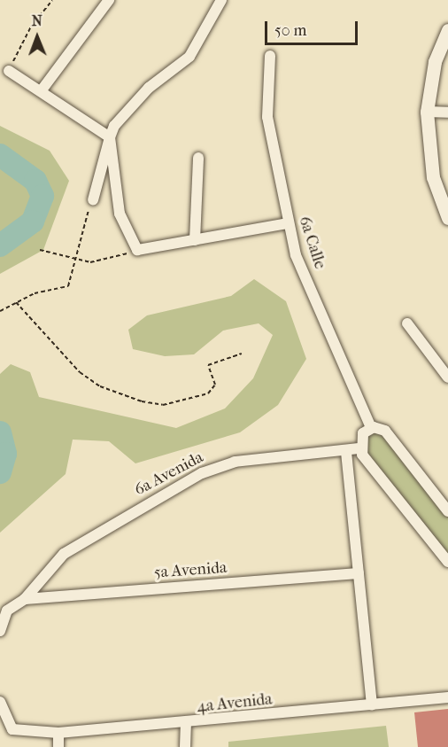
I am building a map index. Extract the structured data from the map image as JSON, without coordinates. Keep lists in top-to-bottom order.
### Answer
{
  "streets": {
    "street": [
      "6a Calle",
      "6a Avenida",
      "5a Avenida",
      "4a Avenida"
    ]
  },
  "crossings": [
    ["6a Avenida", "5a Avenida"]
  ],
  "scale_bar": "50 m",
  "north": "top"
}
